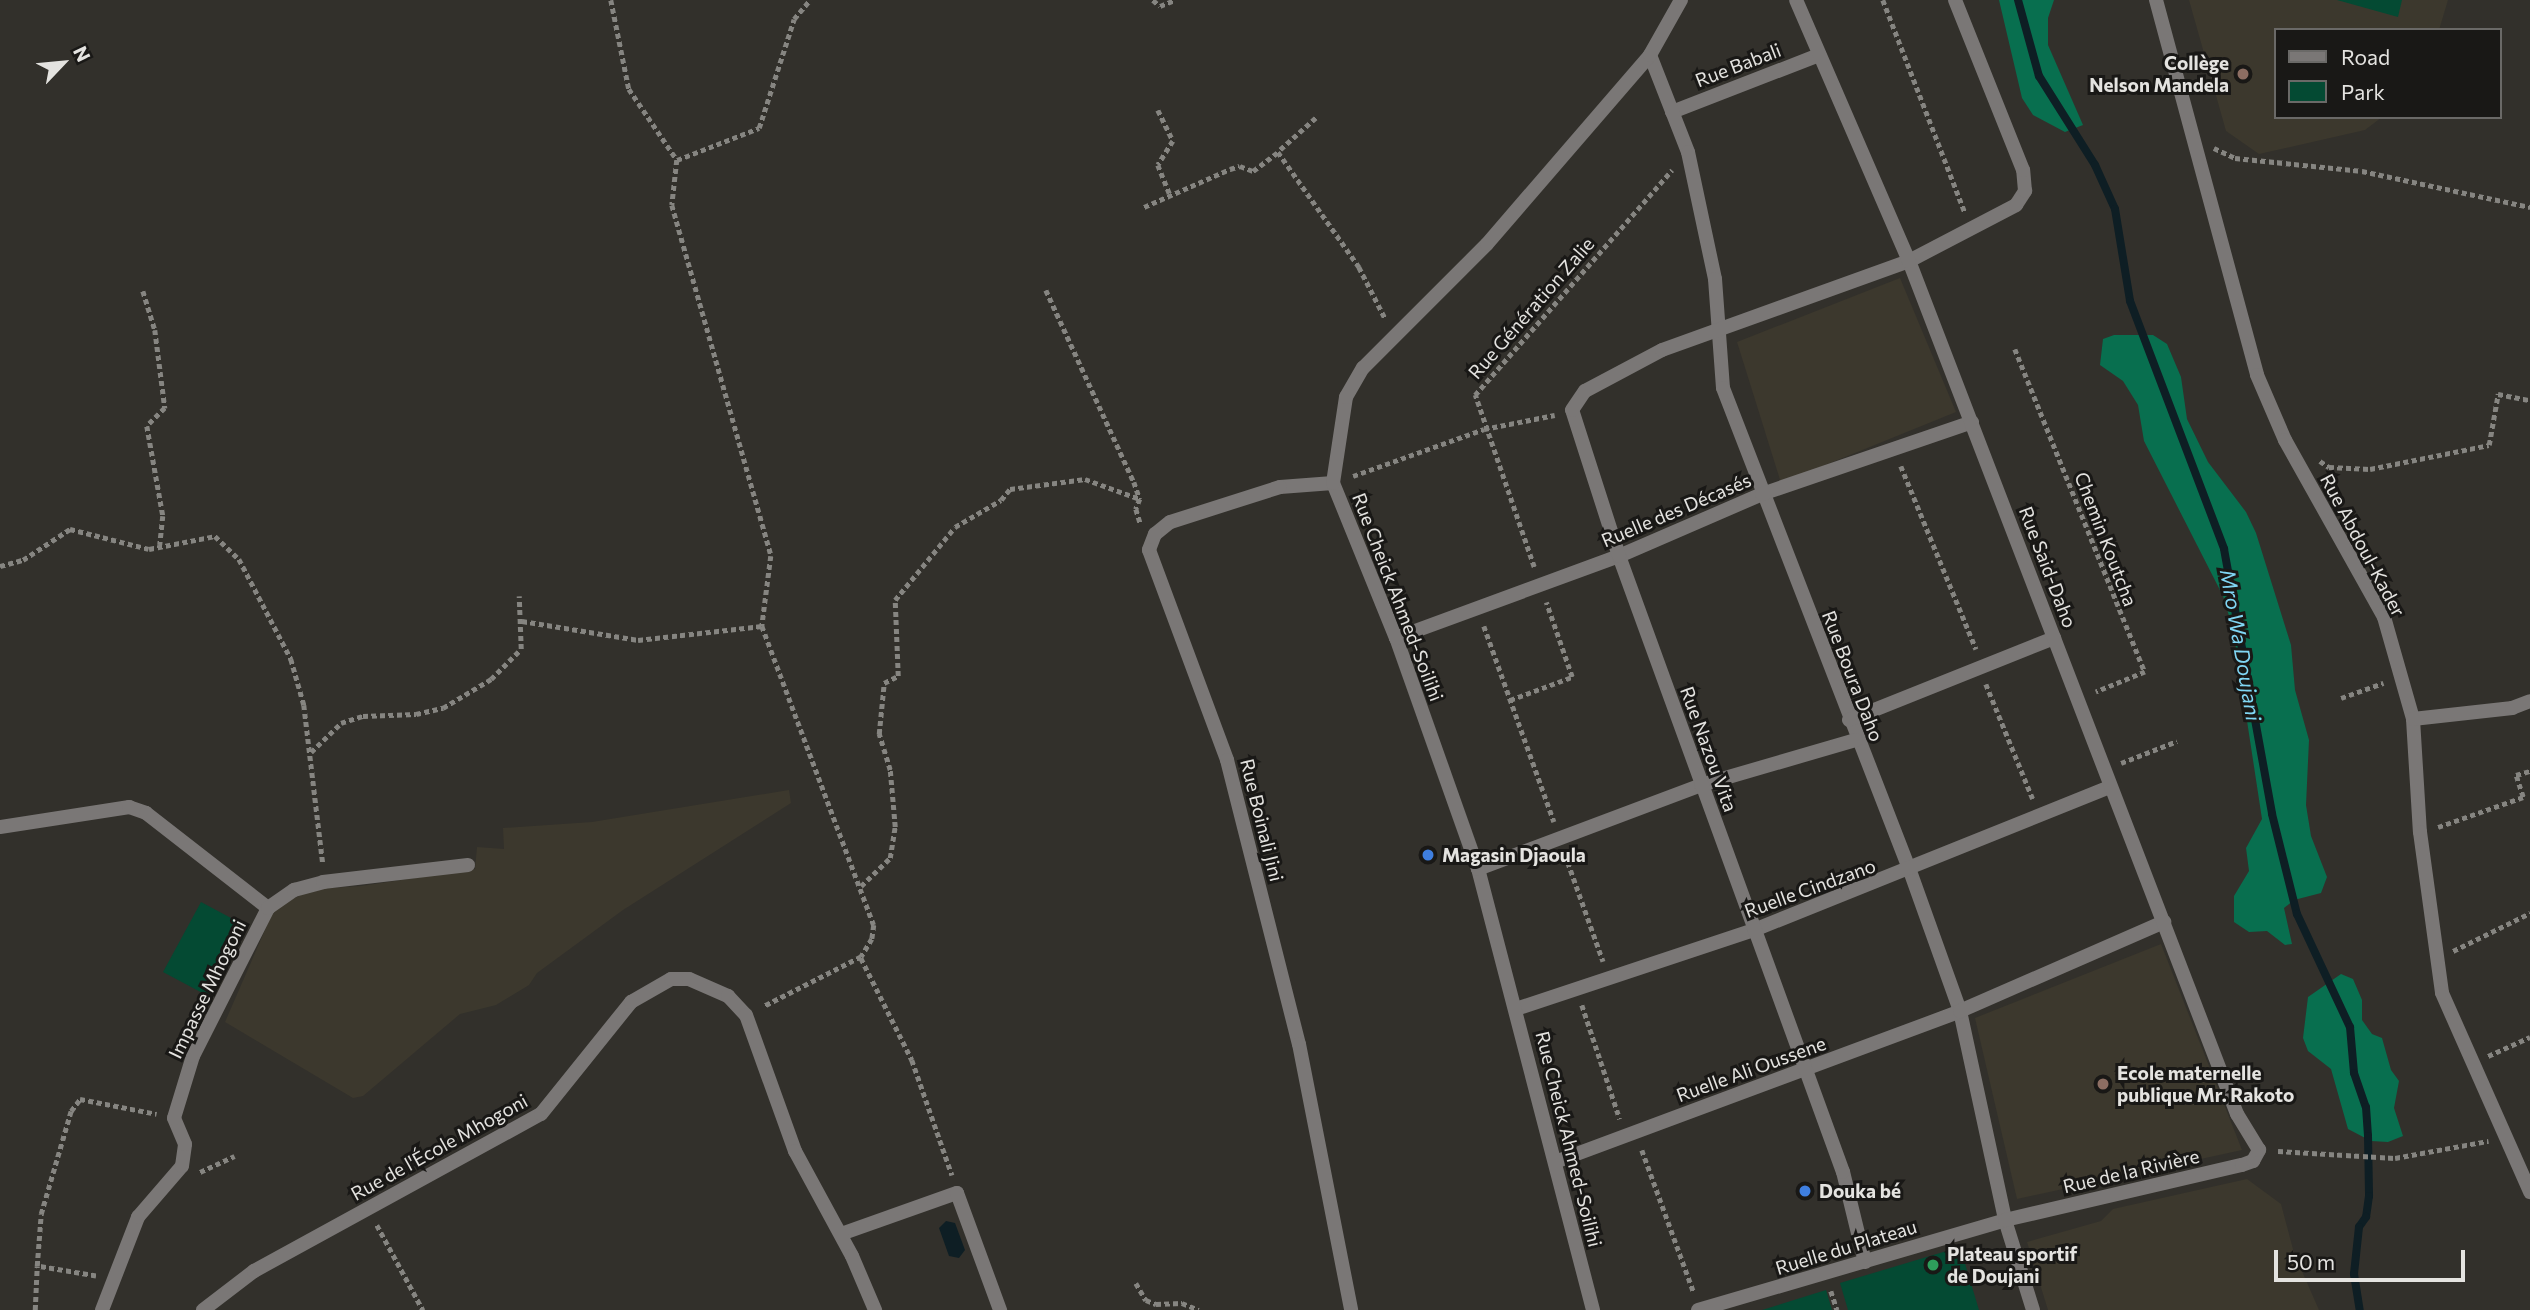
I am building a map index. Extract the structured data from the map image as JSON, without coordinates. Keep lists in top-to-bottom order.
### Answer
{
  "streets": {
    "street": [
      "Rue Babali",
      "Ruelle des Décasés",
      "Rue Abdoul-Kader",
      "Rue Said-Daho",
      "Rue Cheick Ahmed-Soilihi",
      "Rue Boura Daho",
      "Rue Nazou Vita",
      "Rue Boinali Jini",
      "Ruelle Cindzano",
      "Impasse Mhogoni",
      "Ruelle Ali Oussene",
      "Rue de l'École Mhogoni",
      "Rue de la Rivière",
      "Ruelle du Plateau"
    ],
    "path": ["Rue Génération Zalie", "Chemin Koutcha"]
  },
  "crossings": [
    ["Rue Babali", "Rue Said-Daho"],
    ["Rue Babali", "Rue Boura Daho"],
    ["Rue Génération Zalie", "Ruelle des Décasés"],
    ["Rue Génération Zalie", "Rue Boura Daho"],
    ["Ruelle des Décasés", "Rue Said-Daho"],
    ["Ruelle des Décasés", "Rue Cheick Ahmed-Soilihi"],
    ["Ruelle des Décasés", "Rue Boura Daho"],
    ["Ruelle des Décasés", "Rue Nazou Vita"],
    ["Chemin Koutcha", "Rue Said-Daho"],
    ["Rue Said-Daho", "Ruelle Cindzano"],
    ["Rue Said-Daho", "Ruelle Ali Oussene"],
    ["Rue Said-Daho", "Rue de la Rivière"],
    ["Rue Cheick Ahmed-Soilihi", "Rue Boura Daho"],
    ["Rue Cheick Ahmed-Soilihi", "Ruelle Cindzano"],
    ["Rue Cheick Ahmed-Soilihi", "Ruelle Ali Oussene"],
    ["Rue Boura Daho", "Ruelle Cindzano"],
    ["Rue Boura Daho", "Ruelle Ali Oussene"],
    ["Rue Boura Daho", "Rue de la Rivière"],
    ["Rue Boura Daho", "Ruelle du Plateau"],
    ["Rue Nazou Vita", "Ruelle Cindzano"],
    ["Rue Nazou Vita", "Ruelle Ali Oussene"],
    ["Rue Nazou Vita", "Ruelle du Plateau"],
    ["Rue de la Rivière", "Ruelle du Plateau"]
  ],
  "water": ["Mro Wa Doujani"],
  "places": [
    "Collège Nelson Mandela",
    "Magasin Djaoula",
    "Ecole maternelle publique Mr. Rakoto",
    "Douka bé",
    "Plateau sportif de Doujani"
  ],
  "legend": ["Road", "Park"],
  "scale_bar": "50 m",
  "north": "top right"
}
